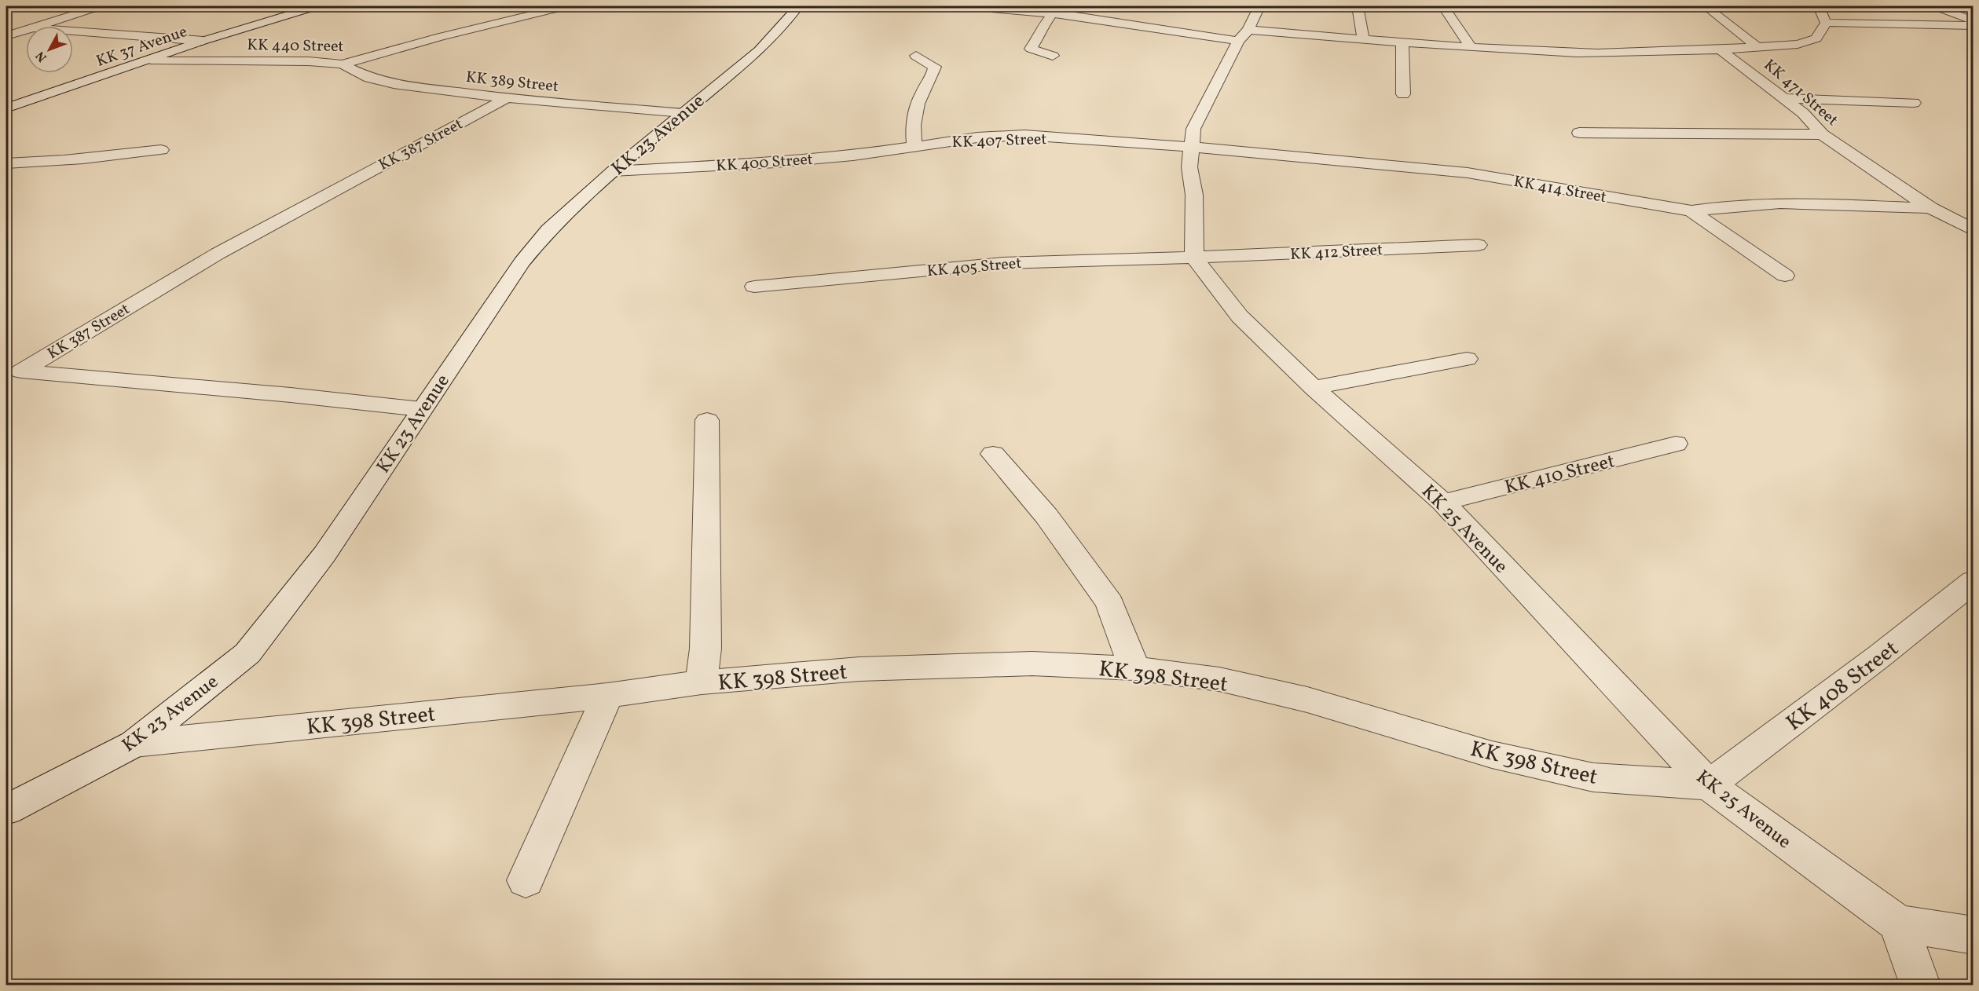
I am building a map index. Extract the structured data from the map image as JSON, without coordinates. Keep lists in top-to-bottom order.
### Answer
{
  "streets": {
    "street": [
      "KK 440 Street",
      "KK 37 Avenue",
      "KK 389 Street",
      "KK 471 Street",
      "KK 23 Avenue",
      "KK 407 Street",
      "KK 387 Street",
      "KK 400 Street",
      "KK 414 Street",
      "KK 412 Street",
      "KK 405 Street",
      "KK 410 Street",
      "KK 25 Avenue",
      "KK 398 Street",
      "KK 408 Street"
    ]
  },
  "crossings": [
    ["KK 440 Street", "KK 37 Avenue"],
    ["KK 440 Street", "KK 389 Street"],
    ["KK 389 Street", "KK 23 Avenue"],
    ["KK 389 Street", "KK 387 Street"],
    ["KK 471 Street", "KK 414 Street"],
    ["KK 23 Avenue", "KK 387 Street"],
    ["KK 23 Avenue", "KK 400 Street"],
    ["KK 23 Avenue", "KK 398 Street"],
    ["KK 407 Street", "KK 400 Street"],
    ["KK 407 Street", "KK 414 Street"],
    ["KK 412 Street", "KK 405 Street"],
    ["KK 412 Street", "KK 25 Avenue"],
    ["KK 405 Street", "KK 25 Avenue"],
    ["KK 410 Street", "KK 25 Avenue"],
    ["KK 25 Avenue", "KK 398 Street"],
    ["KK 25 Avenue", "KK 408 Street"],
    ["KK 398 Street", "KK 408 Street"]
  ],
  "north": "bottom left"
}
